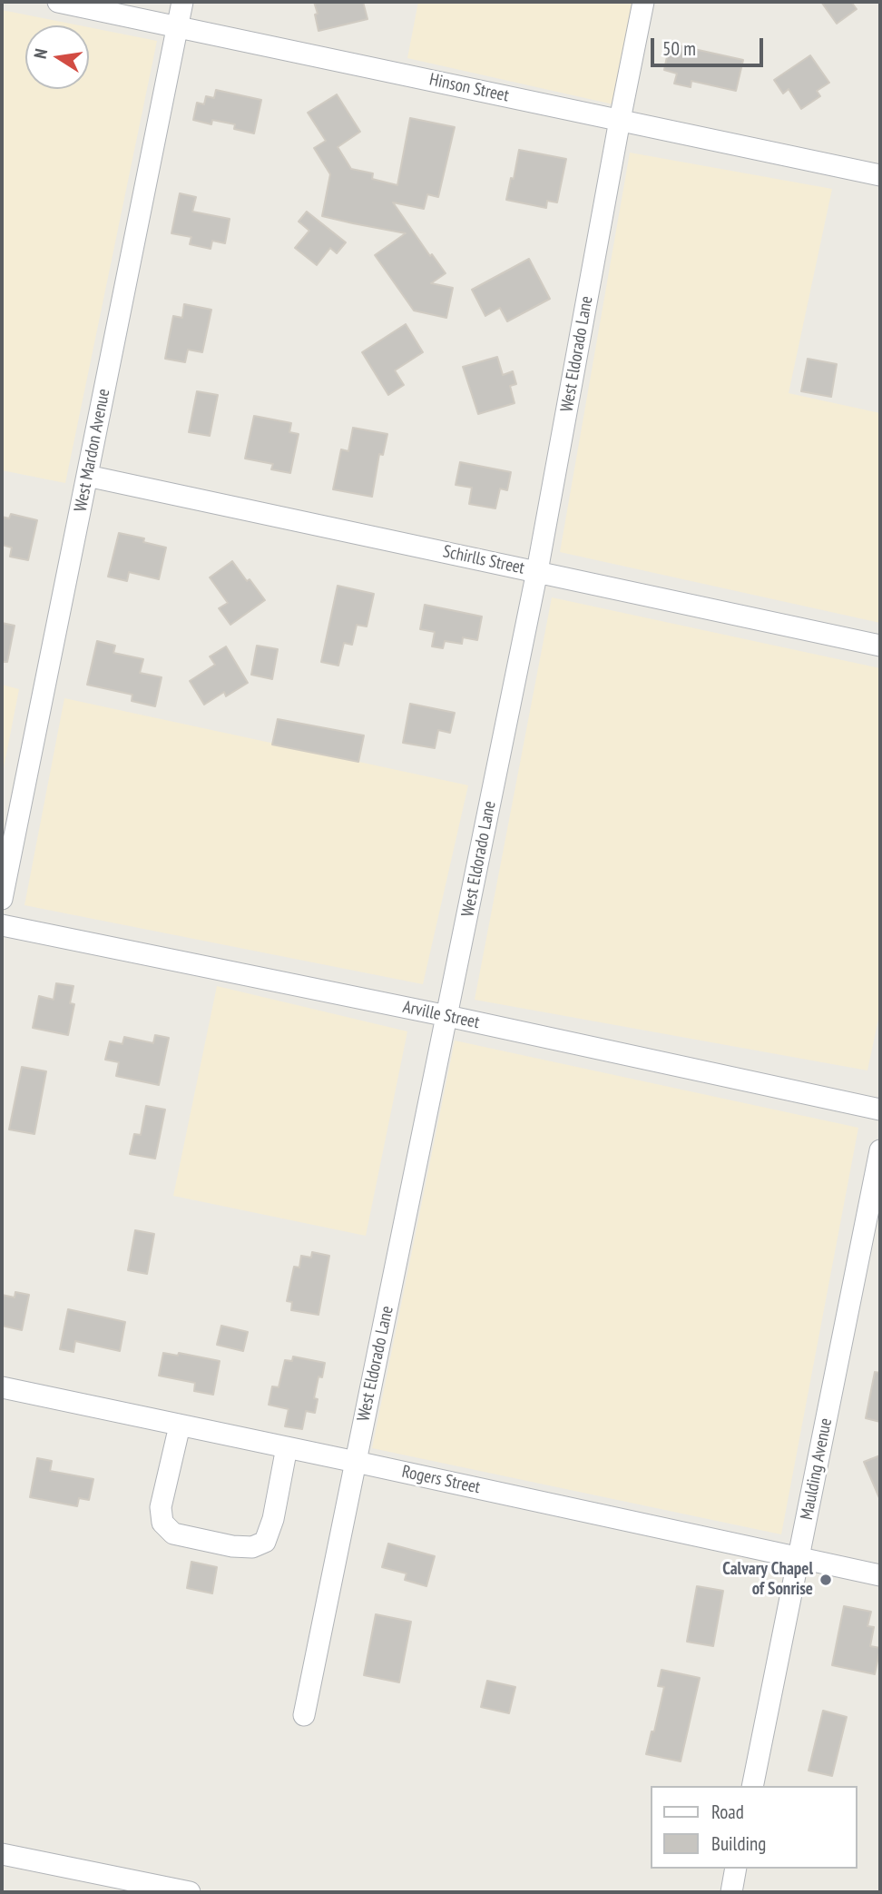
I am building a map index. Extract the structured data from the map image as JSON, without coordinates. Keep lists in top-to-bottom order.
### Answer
{
  "streets": {
    "street": [
      "Hinson Street",
      "West Eldorado Lane",
      "West Mardon Avenue",
      "Schirlls Street",
      "Arville Street",
      "Maulding Avenue",
      "Rogers Street"
    ]
  },
  "crossings": [
    ["Hinson Street", "West Eldorado Lane"],
    ["Hinson Street", "West Mardon Avenue"],
    ["West Eldorado Lane", "Schirlls Street"],
    ["West Eldorado Lane", "Arville Street"],
    ["West Eldorado Lane", "Rogers Street"],
    ["West Mardon Avenue", "Schirlls Street"],
    ["Maulding Avenue", "Rogers Street"]
  ],
  "places": ["Calvary Chapel of Sonrise"],
  "legend": ["Road", "Building"],
  "scale_bar": "50 m",
  "north": "left"
}
